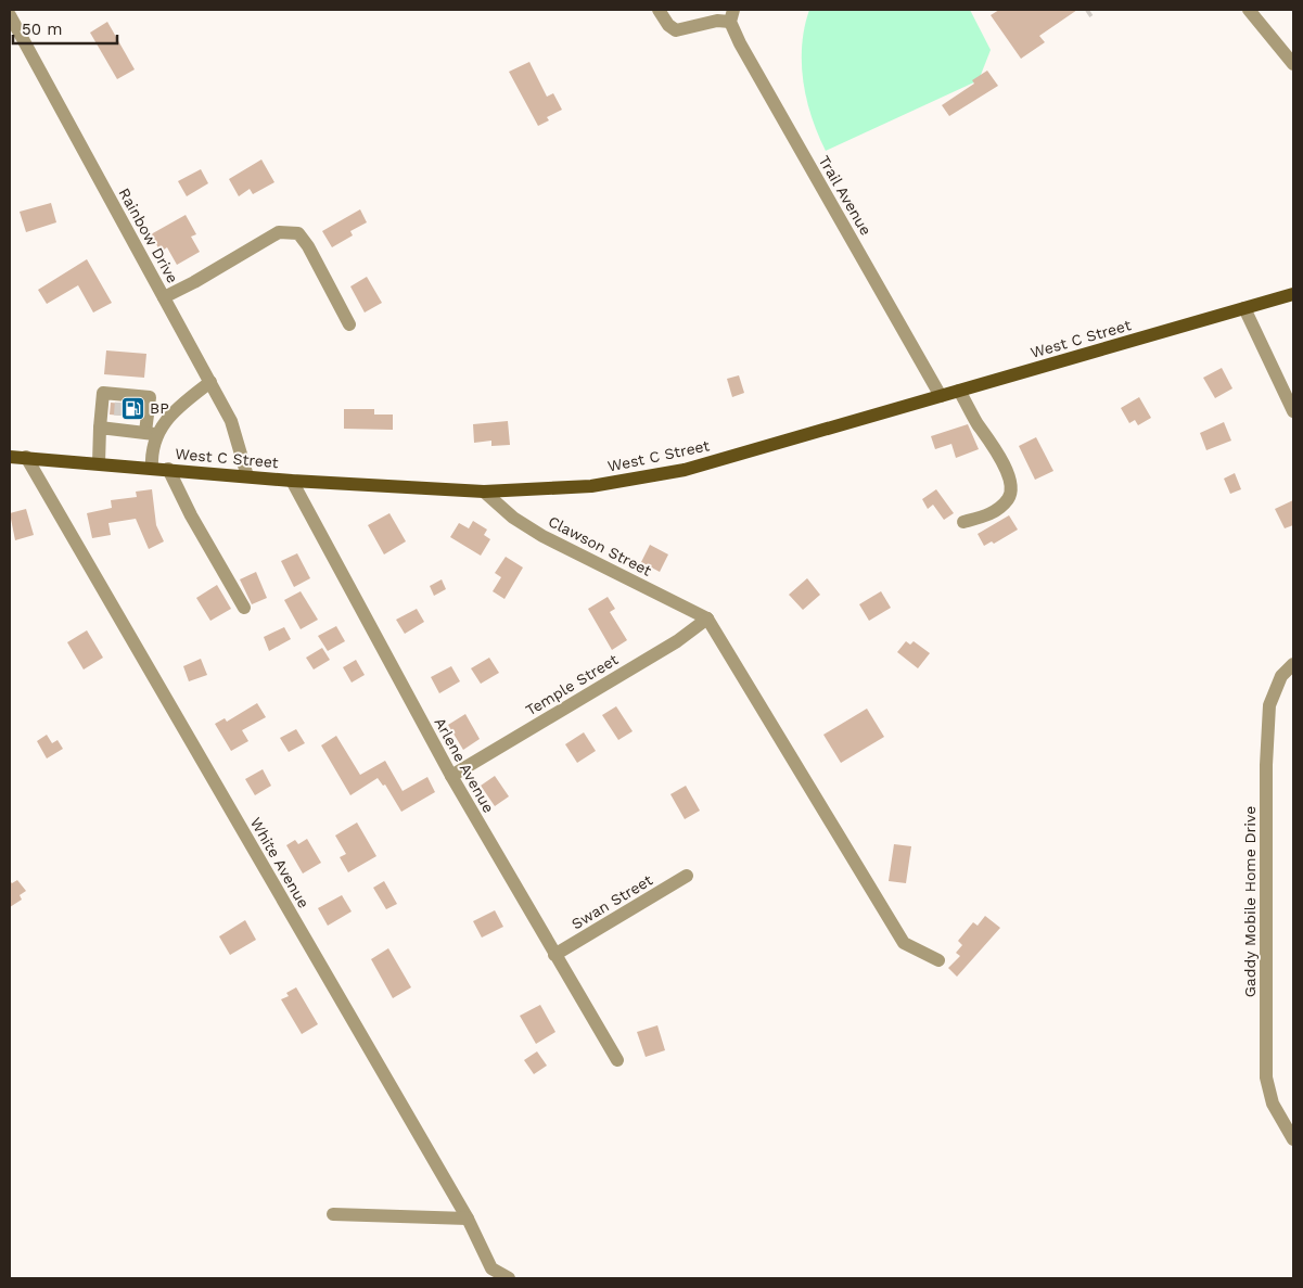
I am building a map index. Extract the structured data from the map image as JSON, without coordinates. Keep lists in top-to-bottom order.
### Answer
{
  "streets": {
    "main road": ["West C Street"],
    "street": [
      "Trail Avenue",
      "Rainbow Drive",
      "Clawson Street",
      "Temple Street",
      "Arlene Avenue",
      "White Avenue",
      "Swan Street",
      "Gaddy Mobile Home Drive"
    ]
  },
  "crossings": [
    ["Trail Avenue", "West C Street"],
    ["Rainbow Drive", "West C Street"],
    ["West C Street", "Clawson Street"],
    ["West C Street", "Arlene Avenue"],
    ["West C Street", "White Avenue"],
    ["Clawson Street", "Temple Street"],
    ["Temple Street", "Arlene Avenue"],
    ["Arlene Avenue", "Swan Street"]
  ],
  "places": {
    "fuel station": ["BP"]
  },
  "scale_bar": "50 m"
}
